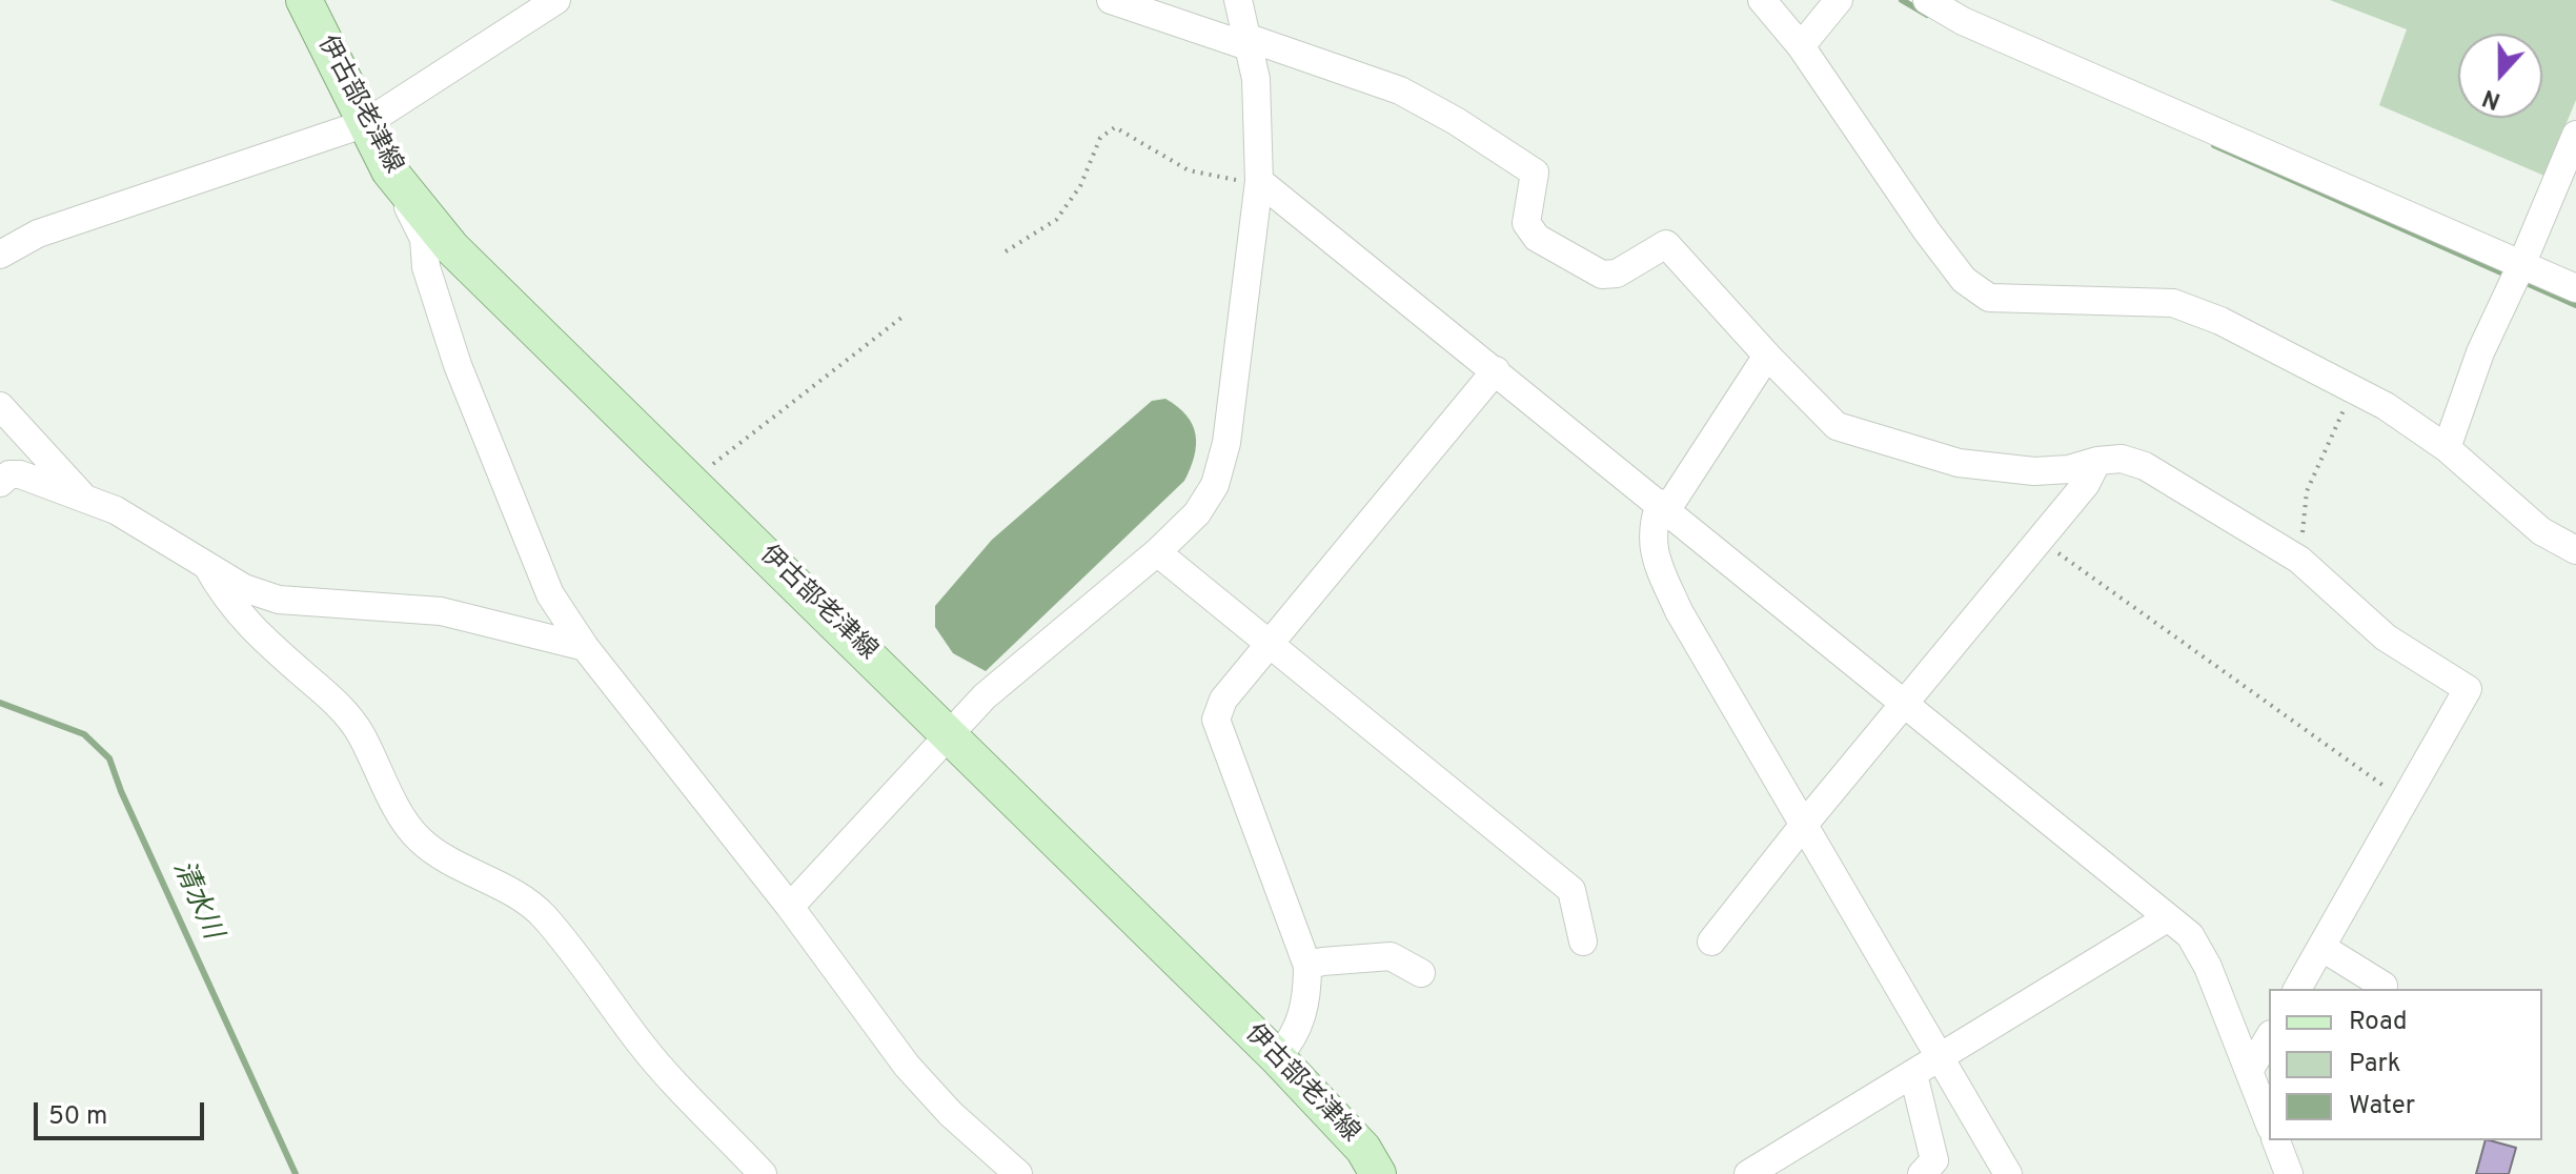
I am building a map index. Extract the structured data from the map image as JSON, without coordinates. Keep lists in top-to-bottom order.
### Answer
{
  "streets": {
    "main road": ["伊古部老津線"]
  },
  "water": ["清水川"],
  "legend": ["Road", "Park", "Water"],
  "scale_bar": "50 m",
  "north": "bottom"
}
